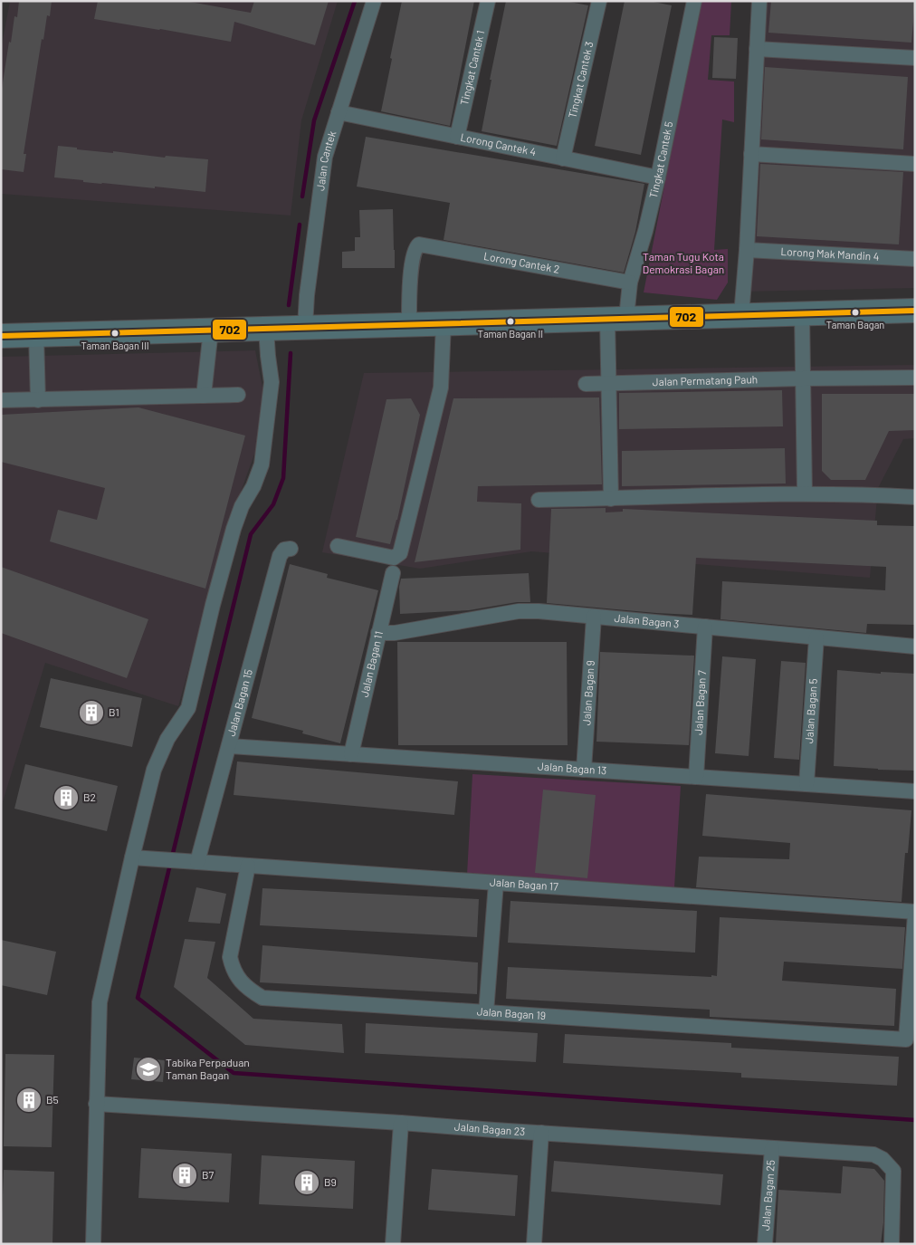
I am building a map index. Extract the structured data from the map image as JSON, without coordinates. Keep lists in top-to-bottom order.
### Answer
{
  "streets": {
    "street": [
      "Tingkat Cantek 1",
      "Tingkat Cantek 3",
      "Lorong Cantek 4",
      "Tingkat Cantek 5",
      "Jalan Cantek",
      "Lorong Mak Mandin 4",
      "Lorong Cantek 2",
      "Jalan Permatang Pauh",
      "Jalan Bagan 3",
      "Jalan Bagan 11",
      "Jalan Bagan 9",
      "Jalan Bagan 7",
      "Jalan Bagan 15",
      "Jalan Bagan 5",
      "Jalan Bagan 13",
      "Jalan Bagan 17",
      "Jalan Bagan 19",
      "Jalan Bagan 23",
      "Jalan Bagan 25"
    ]
  },
  "crossings": [
    ["Tingkat Cantek 1", "Lorong Cantek 4"],
    ["Tingkat Cantek 3", "Lorong Cantek 4"],
    ["Lorong Cantek 4", "Tingkat Cantek 5"],
    ["Lorong Cantek 4", "Jalan Cantek"],
    ["Tingkat Cantek 5", "Lorong Cantek 2"],
    ["Jalan Bagan 3", "Jalan Bagan 11"],
    ["Jalan Bagan 3", "Jalan Bagan 9"],
    ["Jalan Bagan 3", "Jalan Bagan 7"],
    ["Jalan Bagan 3", "Jalan Bagan 5"],
    ["Jalan Bagan 11", "Jalan Bagan 13"],
    ["Jalan Bagan 9", "Jalan Bagan 13"],
    ["Jalan Bagan 7", "Jalan Bagan 13"],
    ["Jalan Bagan 15", "Jalan Bagan 13"],
    ["Jalan Bagan 15", "Jalan Bagan 17"],
    ["Jalan Bagan 5", "Jalan Bagan 13"],
    ["Jalan Bagan 17", "Jalan Bagan 19"],
    ["Jalan Bagan 23", "Jalan Bagan 25"]
  ],
  "parks": ["Taman Tugu Kota Demokrasi Bagan"],
  "places": {
    "other": ["Taman Bagan", "Taman Bagan II", "Taman Bagan III"],
    "building": [
      "B1",
      "B2",
      "B5",
      "B7",
      "B9"
    ],
    "school or university": ["Tabika Perpaduan Taman Bagan"]
  },
  "lines": ["transit line 702"]
}
